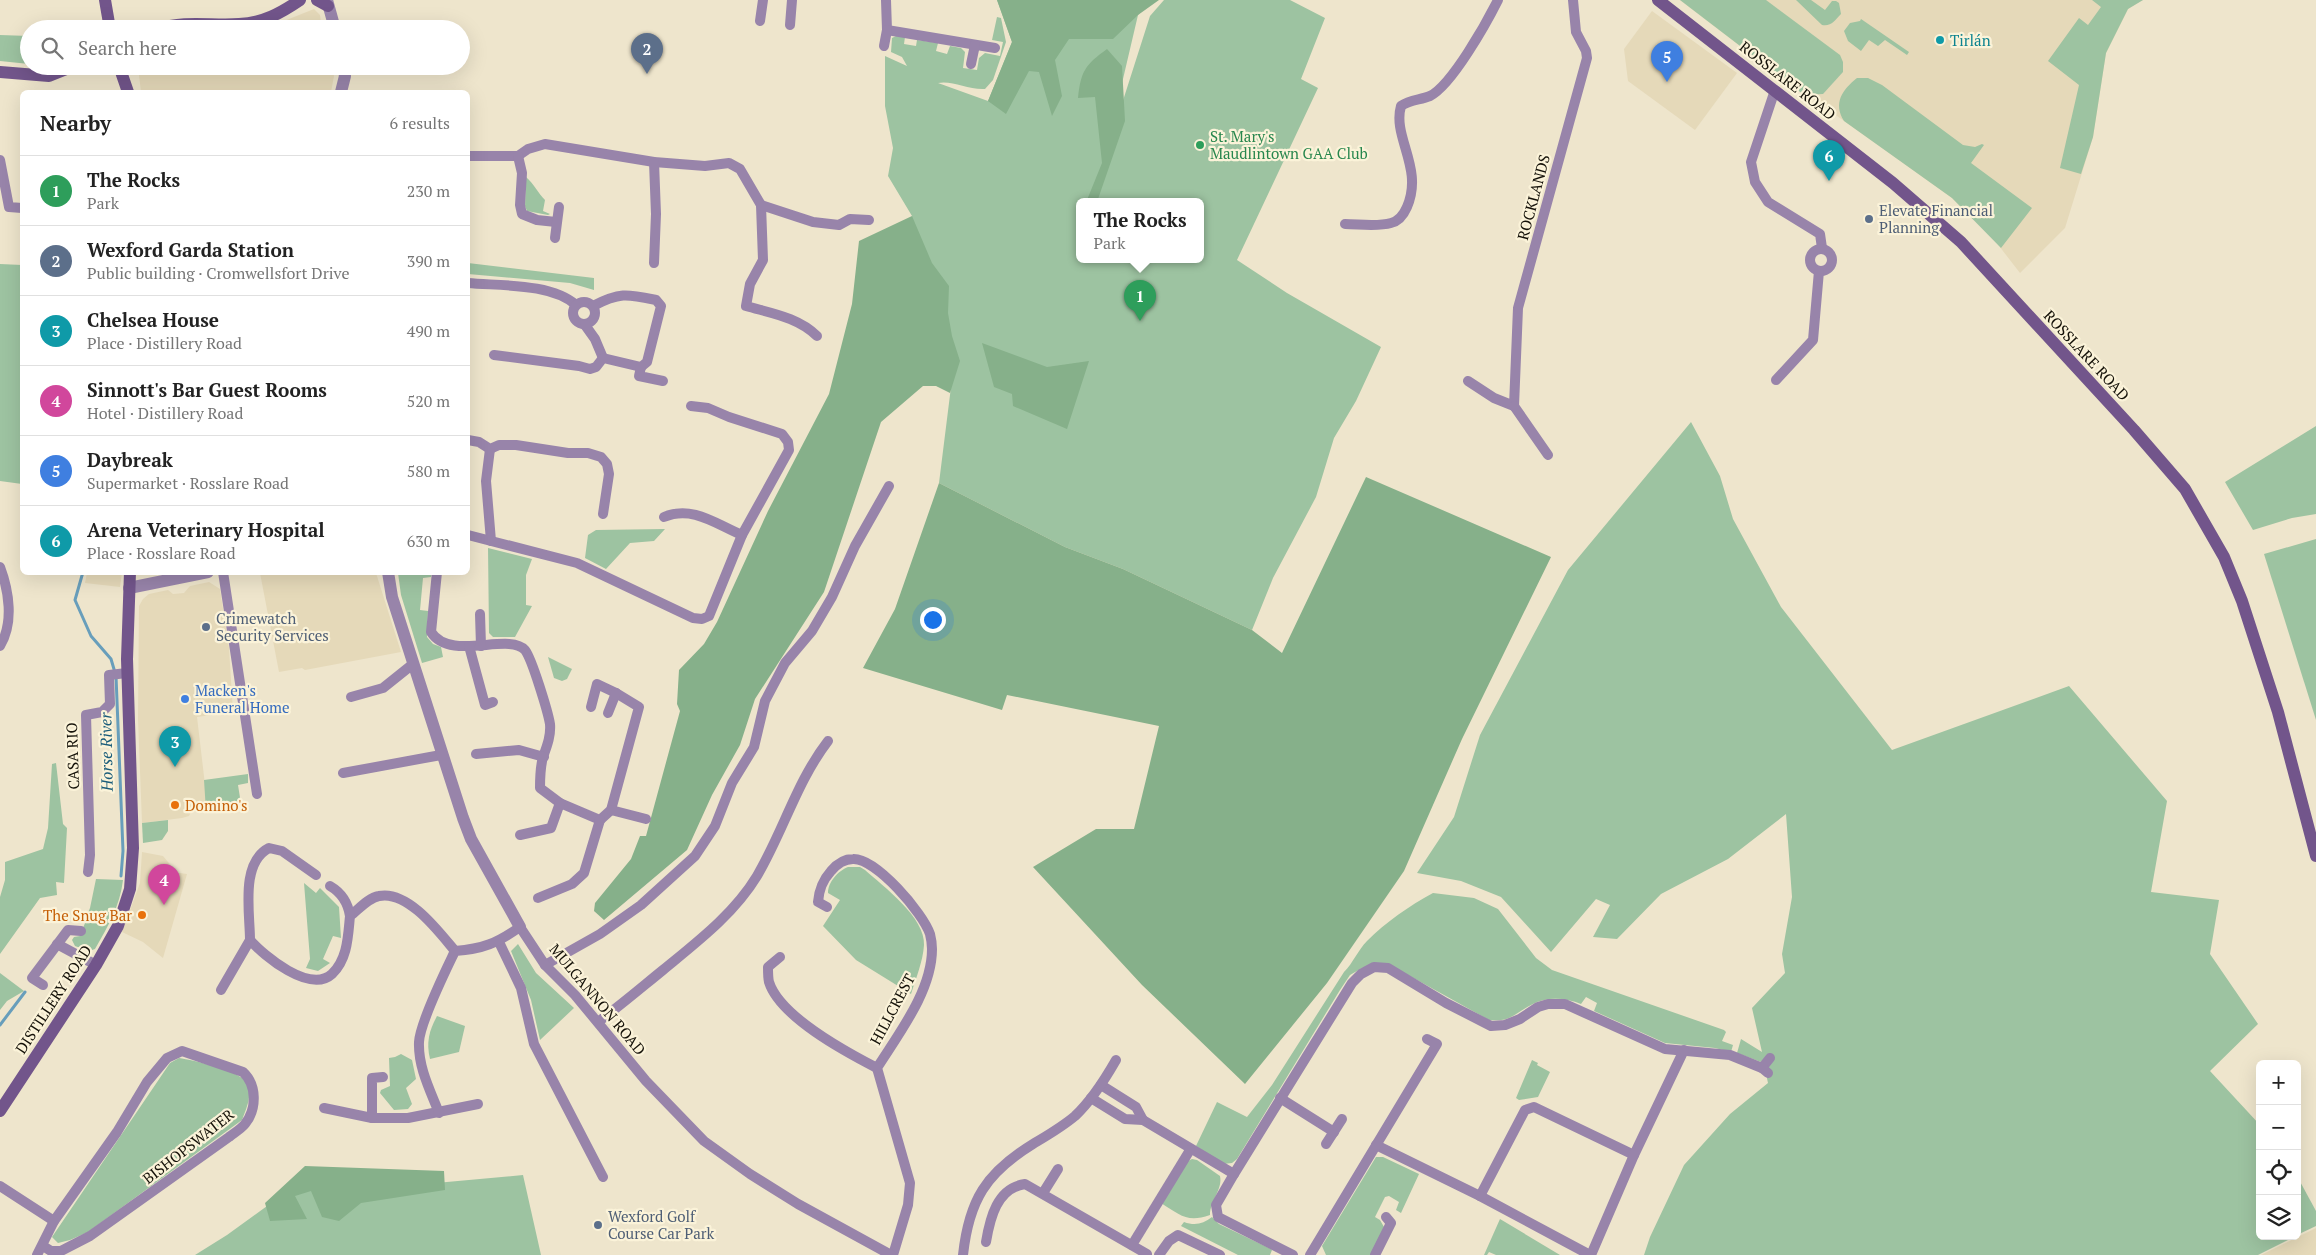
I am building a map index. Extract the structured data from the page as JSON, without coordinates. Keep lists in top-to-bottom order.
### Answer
{
  "streets": {
    "main road": ["ROSSLARE ROAD", "DISTILLERY ROAD"],
    "street": [
      "ROCKLANDS",
      "CASA RIO",
      "MULGANNON ROAD",
      "HILLCREST",
      "BISHOPSWATER"
    ]
  },
  "crossings": [
    ["CASA RIO", "DISTILLERY ROAD"],
    ["MULGANNON ROAD", "HILLCREST"]
  ],
  "water": ["Horse River"],
  "places": [
    "Tirlán",
    "St. Mary's Maudlintown GAA Club",
    "Elevate Financial Planning",
    "Crimewatch Security Services",
    "Macken's Funeral Home",
    "Domino's",
    "The Snug Bar",
    "Wexford Golf Course Car Park"
  ],
  "page": {
    "search": "Search here",
    "pins": [
      "2",
      "5",
      "6",
      "1",
      "3",
      "4"
    ],
    "heading": ["Nearby", "6 results"],
    "list": [
      {
        "mark": "1",
        "name": "The Rocks",
        "note": "Park",
        "value": "230 m"
      },
      {
        "mark": "2",
        "name": "Wexford Garda Station",
        "note": "Public building · Cromwellsfort Drive",
        "value": "390 m"
      },
      {
        "mark": "3",
        "name": "Chelsea House",
        "note": "Place · Distillery Road",
        "value": "490 m"
      },
      {
        "mark": "4",
        "name": "Sinnott's Bar Guest Rooms",
        "note": "Hotel · Distillery Road",
        "value": "520 m"
      },
      {
        "mark": "5",
        "name": "Daybreak",
        "note": "Supermarket · Rosslare Road",
        "value": "580 m"
      },
      {
        "mark": "6",
        "name": "Arena Veterinary Hospital",
        "note": "Place · Rosslare Road",
        "value": "630 m"
      }
    ],
    "popup": ["The Rocks", "Park"],
    "map_buttons": ["+", "−"]
  }
}
